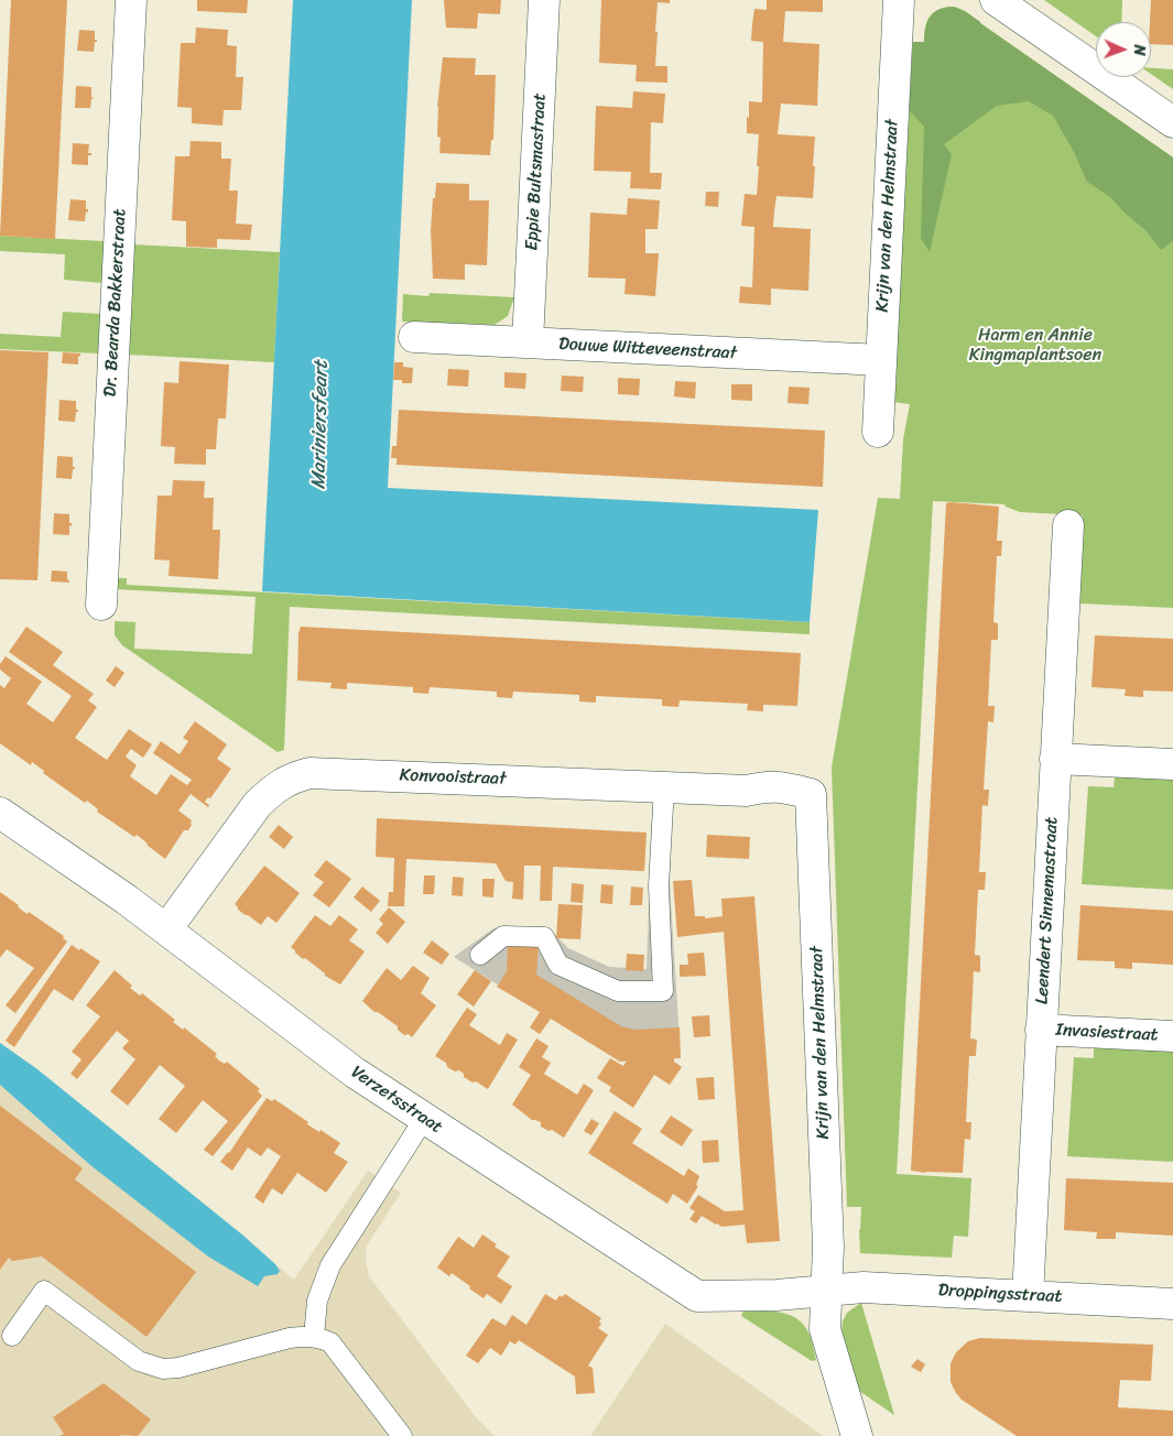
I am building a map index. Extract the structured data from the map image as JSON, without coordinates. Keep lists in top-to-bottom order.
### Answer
{
  "streets": {
    "street": [
      "Eppie Bultsmastraat",
      "Krijn van den Helmstraat",
      "Dr. Bearda Bakkerstraat",
      "Douwe Witteveenstraat",
      "Konvooistraat",
      "Leendert Sinnemastraat",
      "Invasiestraat",
      "Verzetsstraat",
      "Droppingsstraat"
    ]
  },
  "crossings": [
    ["Eppie Bultsmastraat", "Douwe Witteveenstraat"],
    ["Krijn van den Helmstraat", "Douwe Witteveenstraat"],
    ["Krijn van den Helmstraat", "Konvooistraat"],
    ["Krijn van den Helmstraat", "Verzetsstraat"],
    ["Krijn van den Helmstraat", "Droppingsstraat"],
    ["Konvooistraat", "Verzetsstraat"],
    ["Leendert Sinnemastraat", "Invasiestraat"],
    ["Leendert Sinnemastraat", "Droppingsstraat"],
    ["Verzetsstraat", "Droppingsstraat"]
  ],
  "water": ["Mariniersfeart"],
  "parks": ["Harm en Annie Kingmaplantsoen"],
  "north": "right"
}
